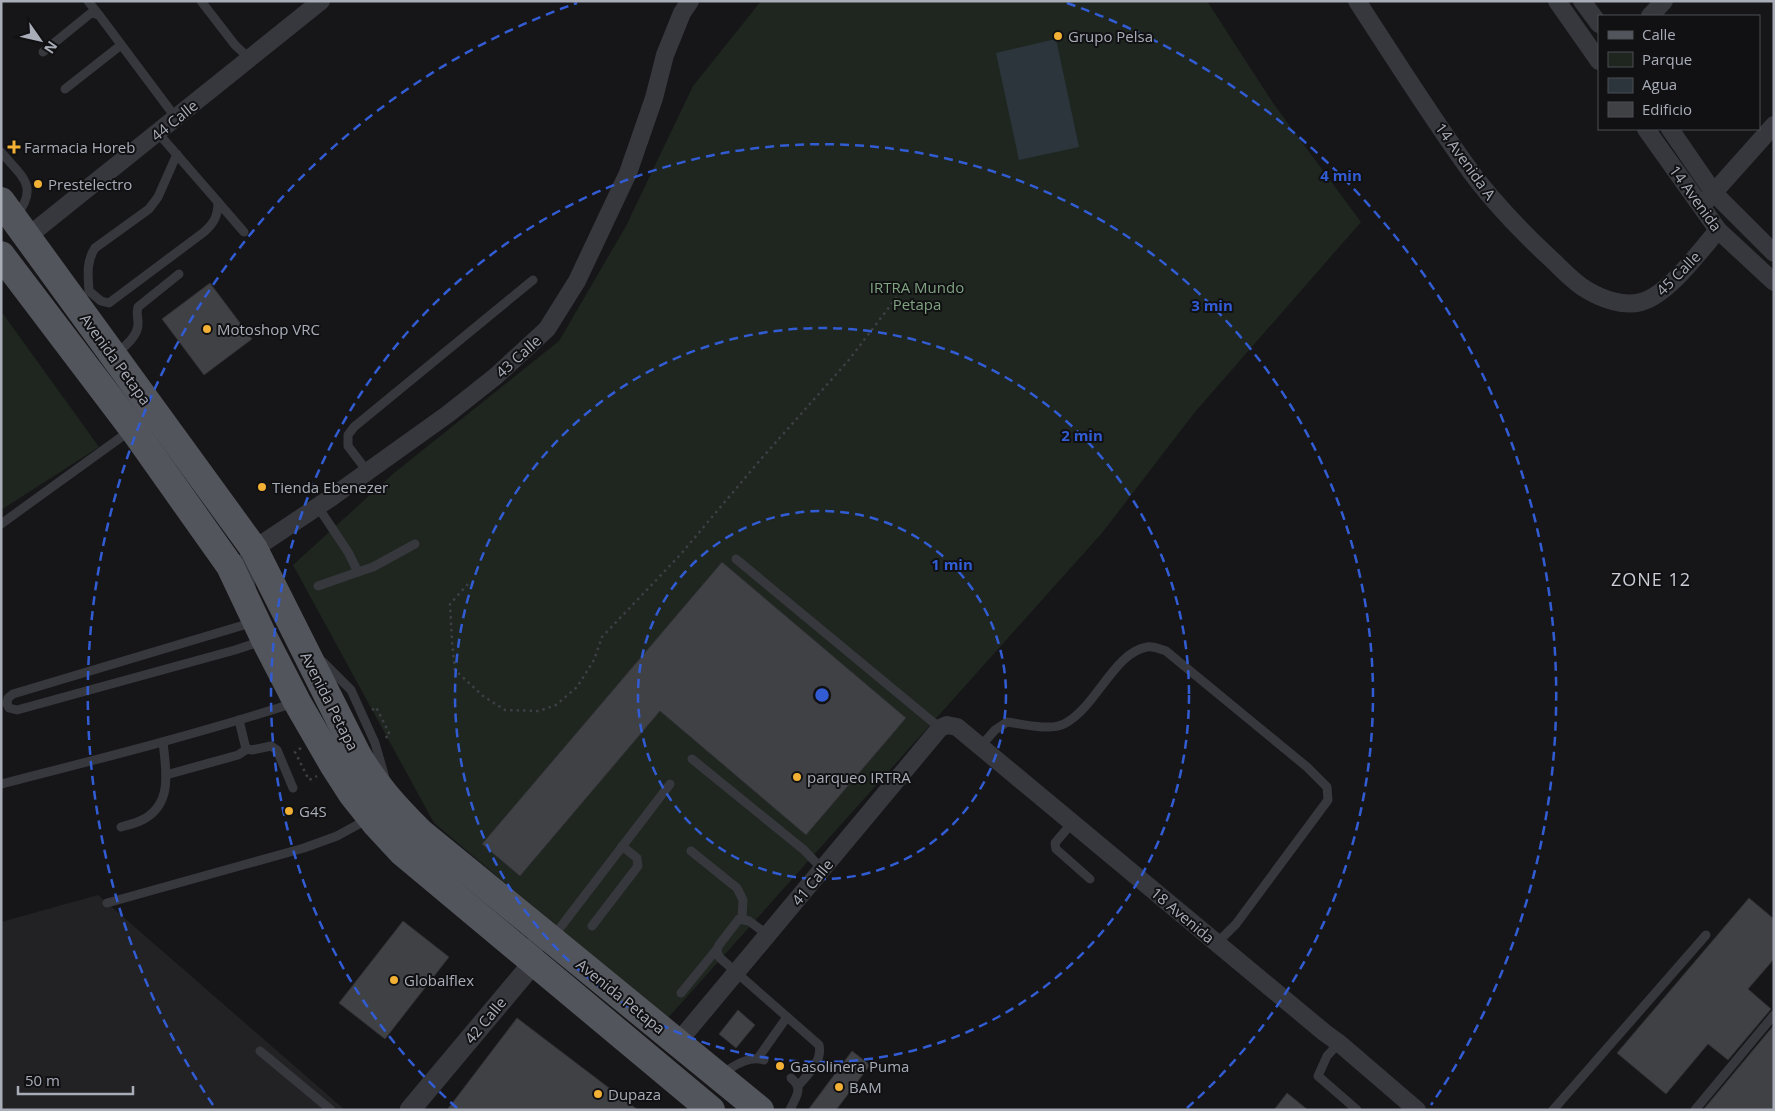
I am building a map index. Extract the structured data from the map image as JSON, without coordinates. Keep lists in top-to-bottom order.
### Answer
{
  "streets": {
    "main road": ["Avenida Petapa"],
    "street": [
      "44 Calle",
      "14 Avenida A",
      "14 Avenida",
      "45 Calle",
      "43 Calle",
      "41 Calle",
      "18 Avenida",
      "42 Calle"
    ]
  },
  "crossings": [
    ["44 Calle", "Avenida Petapa"],
    ["14 Avenida A", "45 Calle"],
    ["14 Avenida", "45 Calle"],
    ["43 Calle", "Avenida Petapa"],
    ["Avenida Petapa", "41 Calle"],
    ["Avenida Petapa", "42 Calle"],
    ["41 Calle", "18 Avenida"]
  ],
  "districts": ["ZONE 12"],
  "parks": ["IRTRA Mundo Petapa"],
  "places": {
    "other": [
      "Grupo Pelsa",
      "Prestelectro",
      "Motoshop VRC",
      "Tienda Ebenezer",
      "parqueo IRTRA",
      "G4S",
      "Globalflex",
      "Gasolinera Puma",
      "BAM",
      "Dupaza"
    ],
    "health": ["Farmacia Horeb"]
  },
  "legend": [
    "Calle",
    "Parque",
    "Agua",
    "Edificio"
  ],
  "scale_bar": "50 m",
  "north": "bottom right",
  "rings": [
    "4 min",
    "3 min",
    "2 min",
    "1 min"
  ]
}
